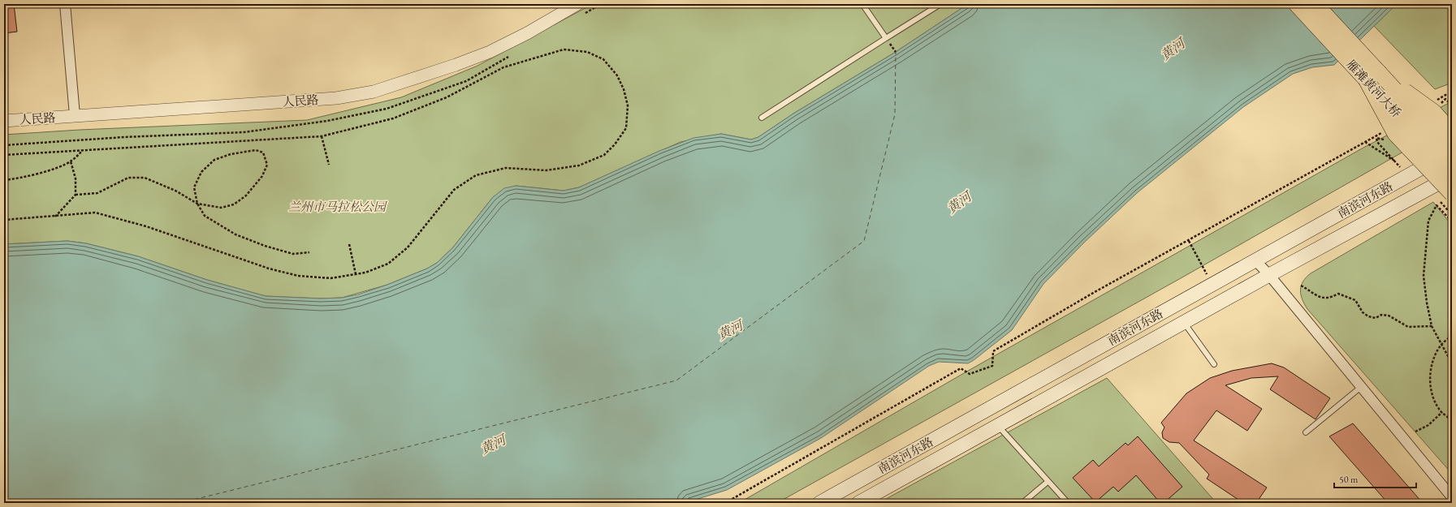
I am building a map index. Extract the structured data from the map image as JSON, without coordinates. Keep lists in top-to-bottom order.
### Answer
{
  "streets": {
    "main road": ["雁滩黄河大桥", "南滨河东路"],
    "street": ["人民路"]
  },
  "crossings": [
    ["雁滩黄河大桥", "南滨河东路"]
  ],
  "water": ["黄河"],
  "parks": ["兰州市马拉松公园"],
  "scale_bar": "50 m"
}
